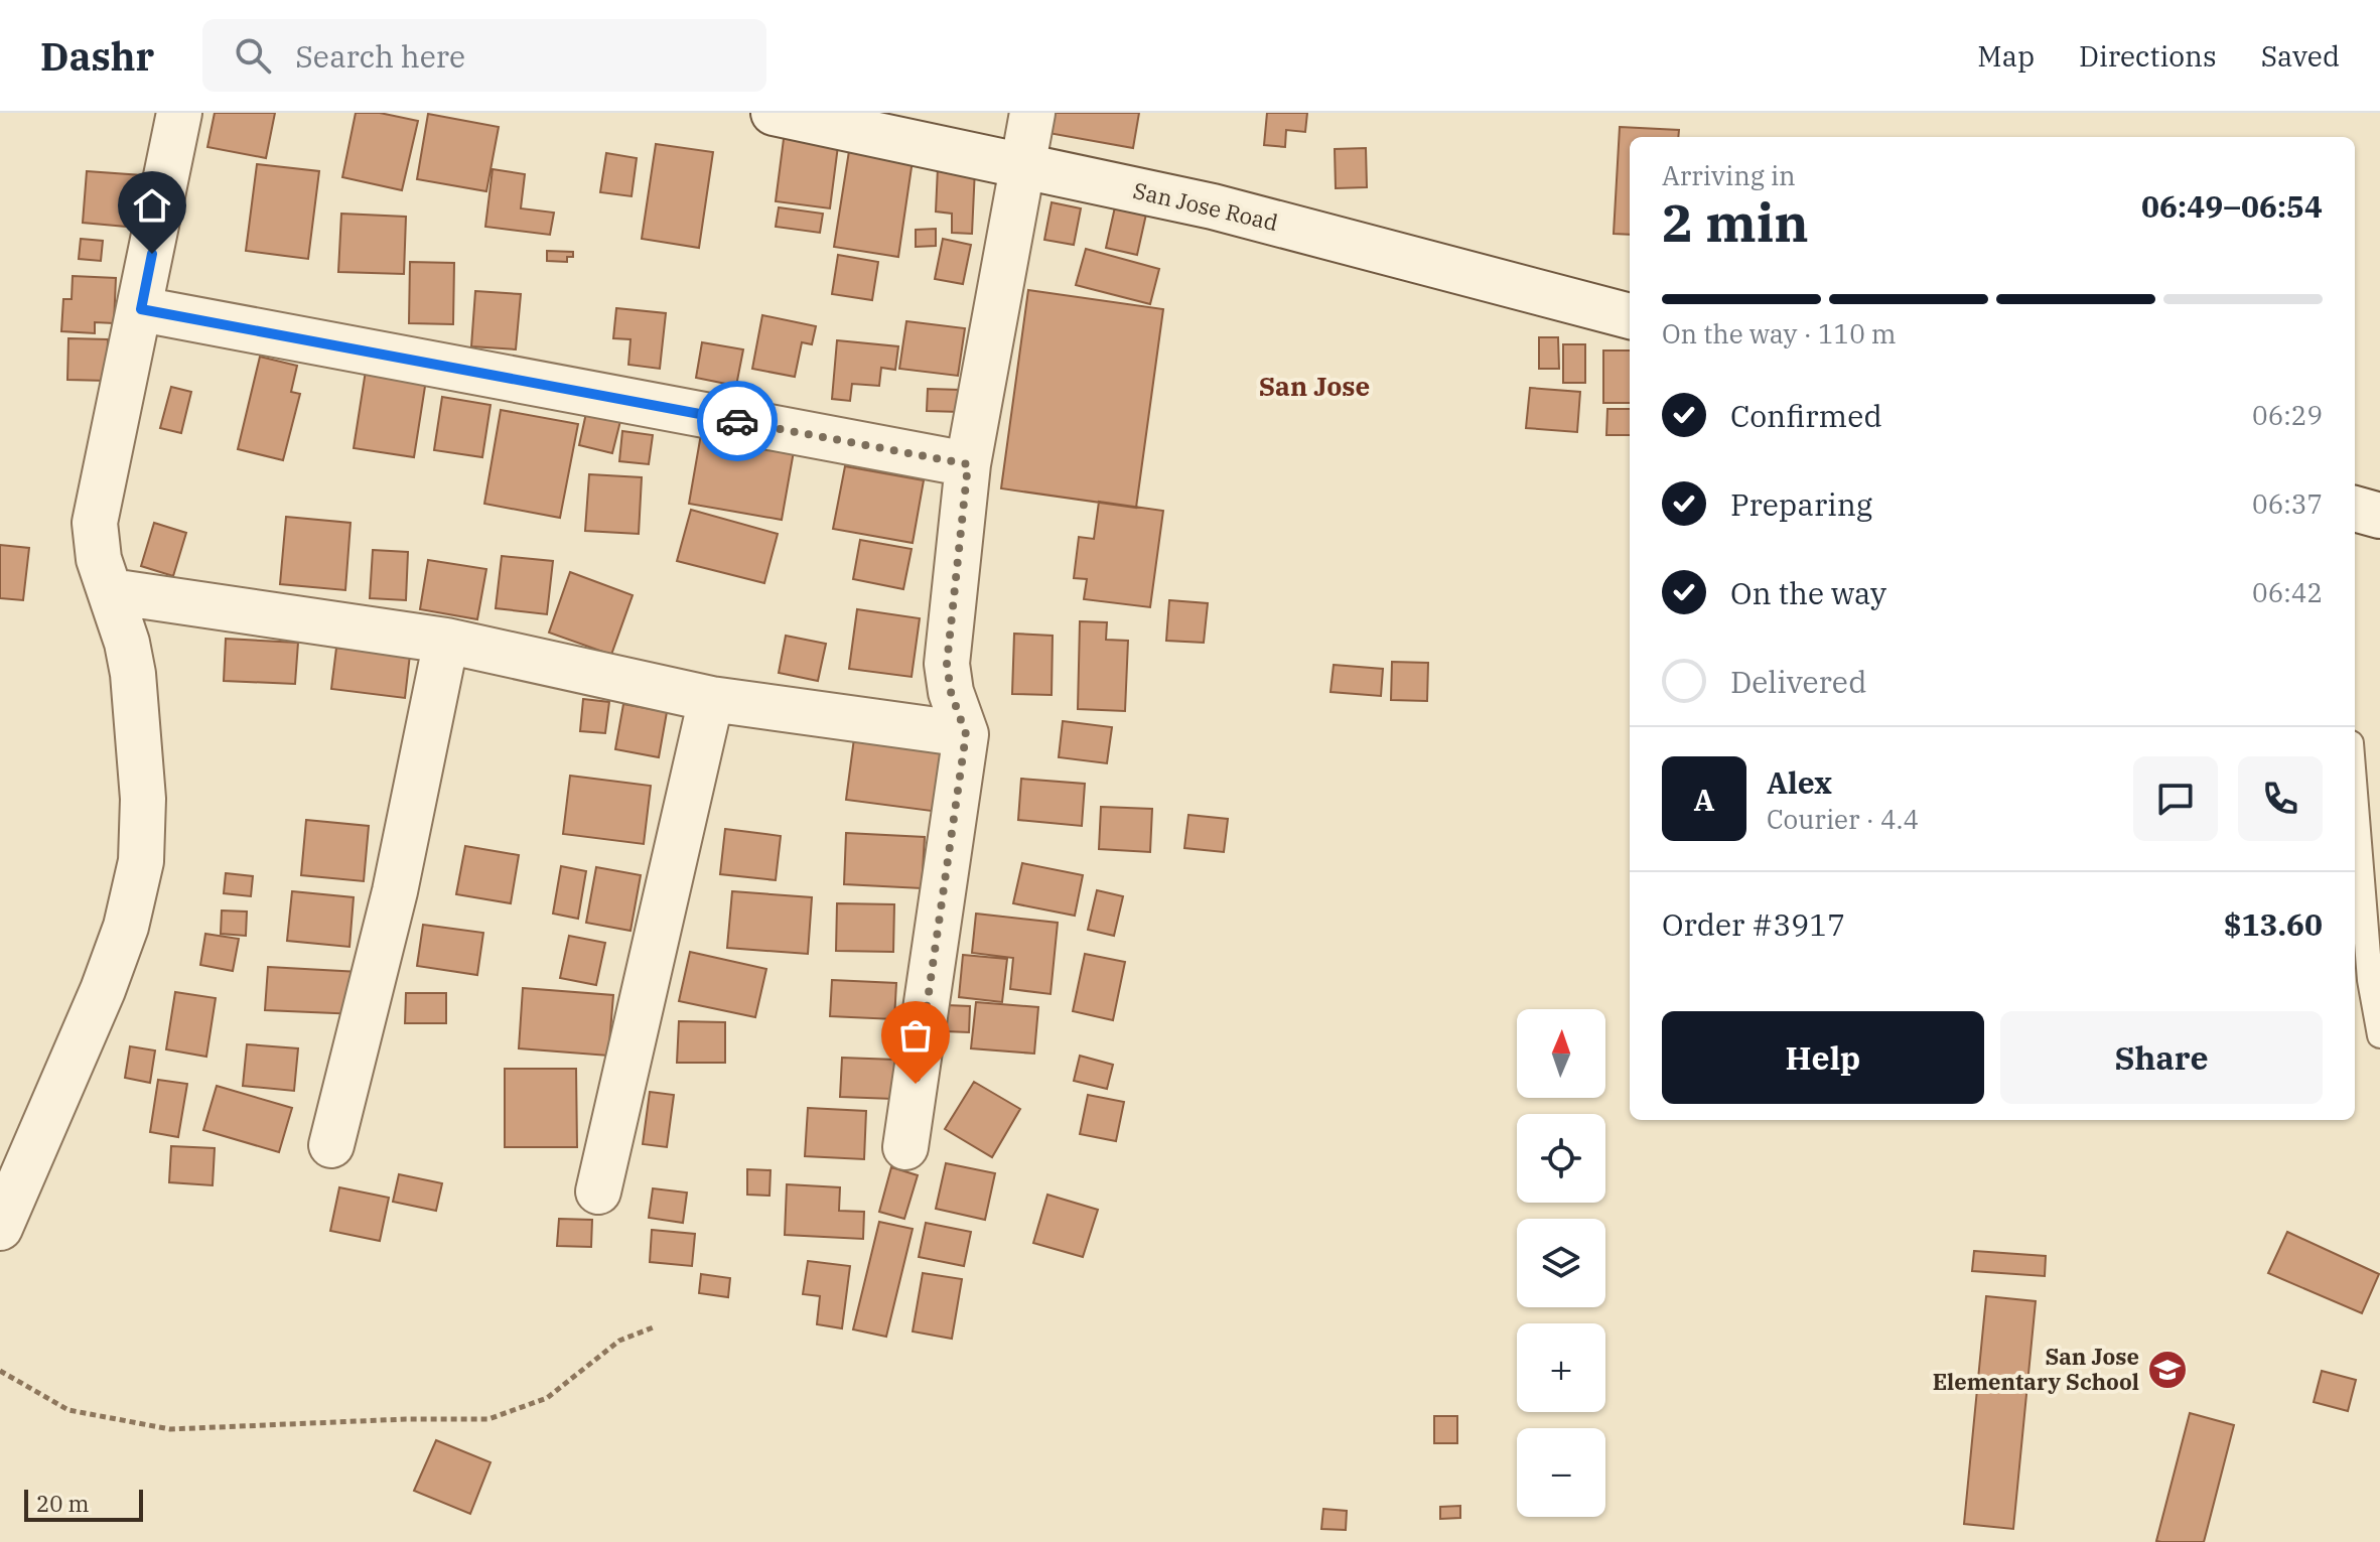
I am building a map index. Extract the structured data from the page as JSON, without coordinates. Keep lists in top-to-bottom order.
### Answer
{
  "streets": {
    "street": ["San Jose Road"]
  },
  "districts": ["San Jose"],
  "places": {
    "school or university": ["San Jose Elementary School"]
  },
  "scale_bar": "20 m",
  "north": "top",
  "page": {
    "header": "Dashr",
    "search": "Search here",
    "nav": ["Map", "Directions", "Saved"],
    "heading": ["2 min", "Arriving in", "06:49–06:54"],
    "panel": [
      "Alex",
      "Courier · 4.4",
      "Order #3917",
      "$13.60"
    ],
    "bar": "On the way · 110 m",
    "list": [
      ["Confirmed", "06:29"],
      ["Preparing", "06:37"],
      ["On the way", "06:42"],
      "Delivered"
    ],
    "round": "A",
    "buttons": ["Help", "Share"],
    "map_buttons": ["+", "−"],
    "scale": "20 m"
  }
}
